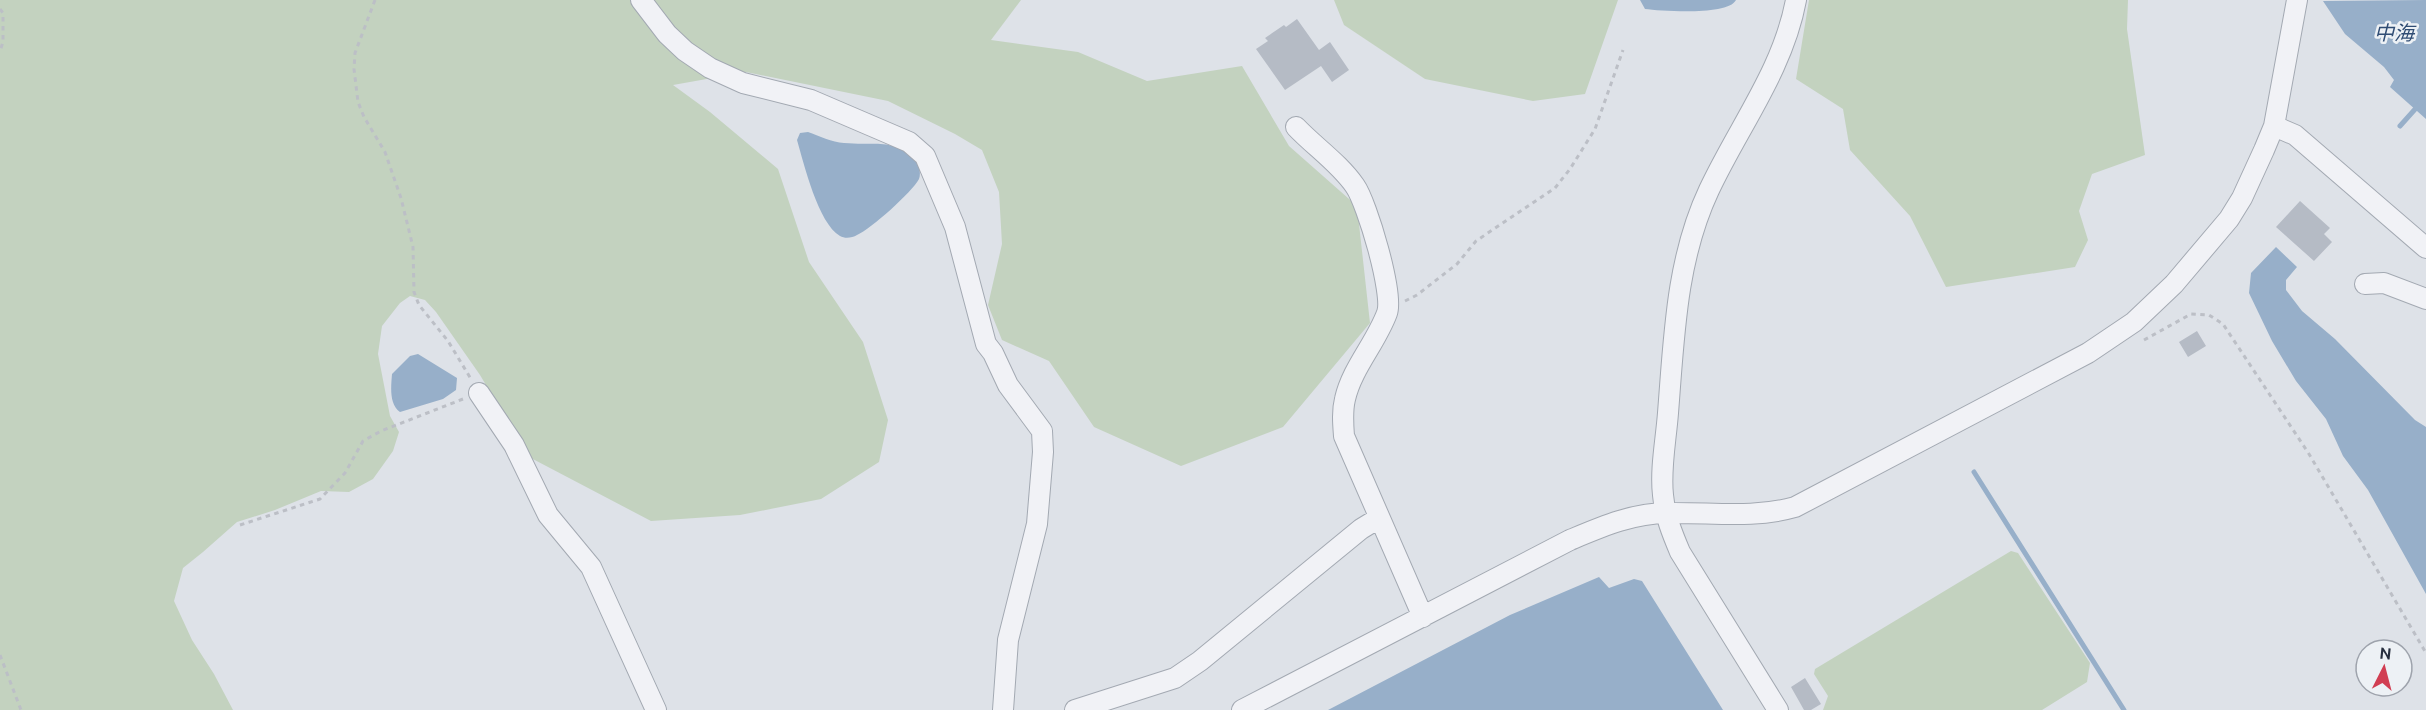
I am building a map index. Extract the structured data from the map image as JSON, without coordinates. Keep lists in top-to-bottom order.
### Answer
{
  "water": ["中海"],
  "north": "top"
}
